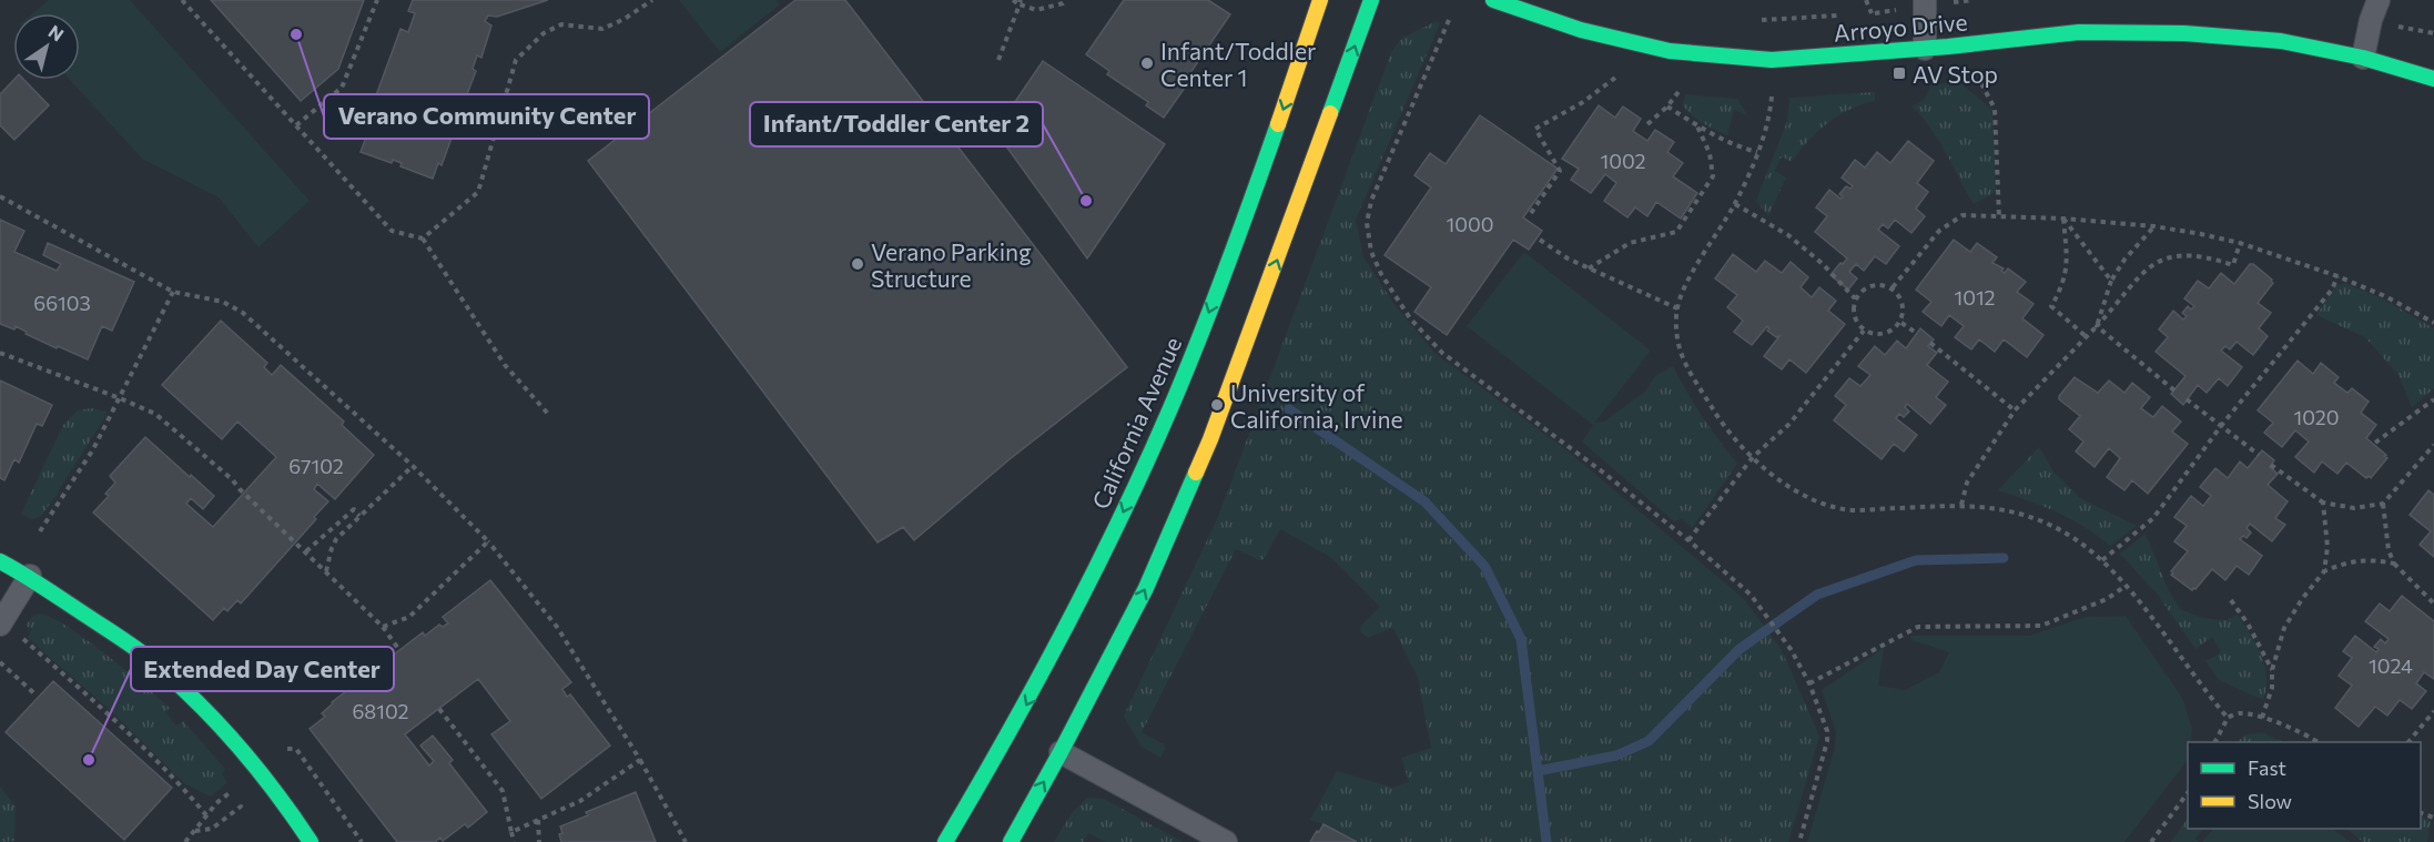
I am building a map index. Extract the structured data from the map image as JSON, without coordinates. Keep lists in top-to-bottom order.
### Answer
{
  "streets": {
    "main road": ["Arroyo Drive", "California Avenue"]
  },
  "places": {
    "other": [
      "Verano Community Center",
      "Infant/Toddler Center 1",
      "Infant/Toddler Center 2",
      "Verano Parking Structure",
      "University of California, Irvine",
      "Extended Day Center"
    ],
    "transit": ["AV Stop"]
  },
  "house_numbers": [
    "1002",
    "1000",
    "1012",
    "66103",
    "1020",
    "67102",
    "1024",
    "68102"
  ],
  "legend": ["Fast", "Slow"],
  "north": "top right"
}
